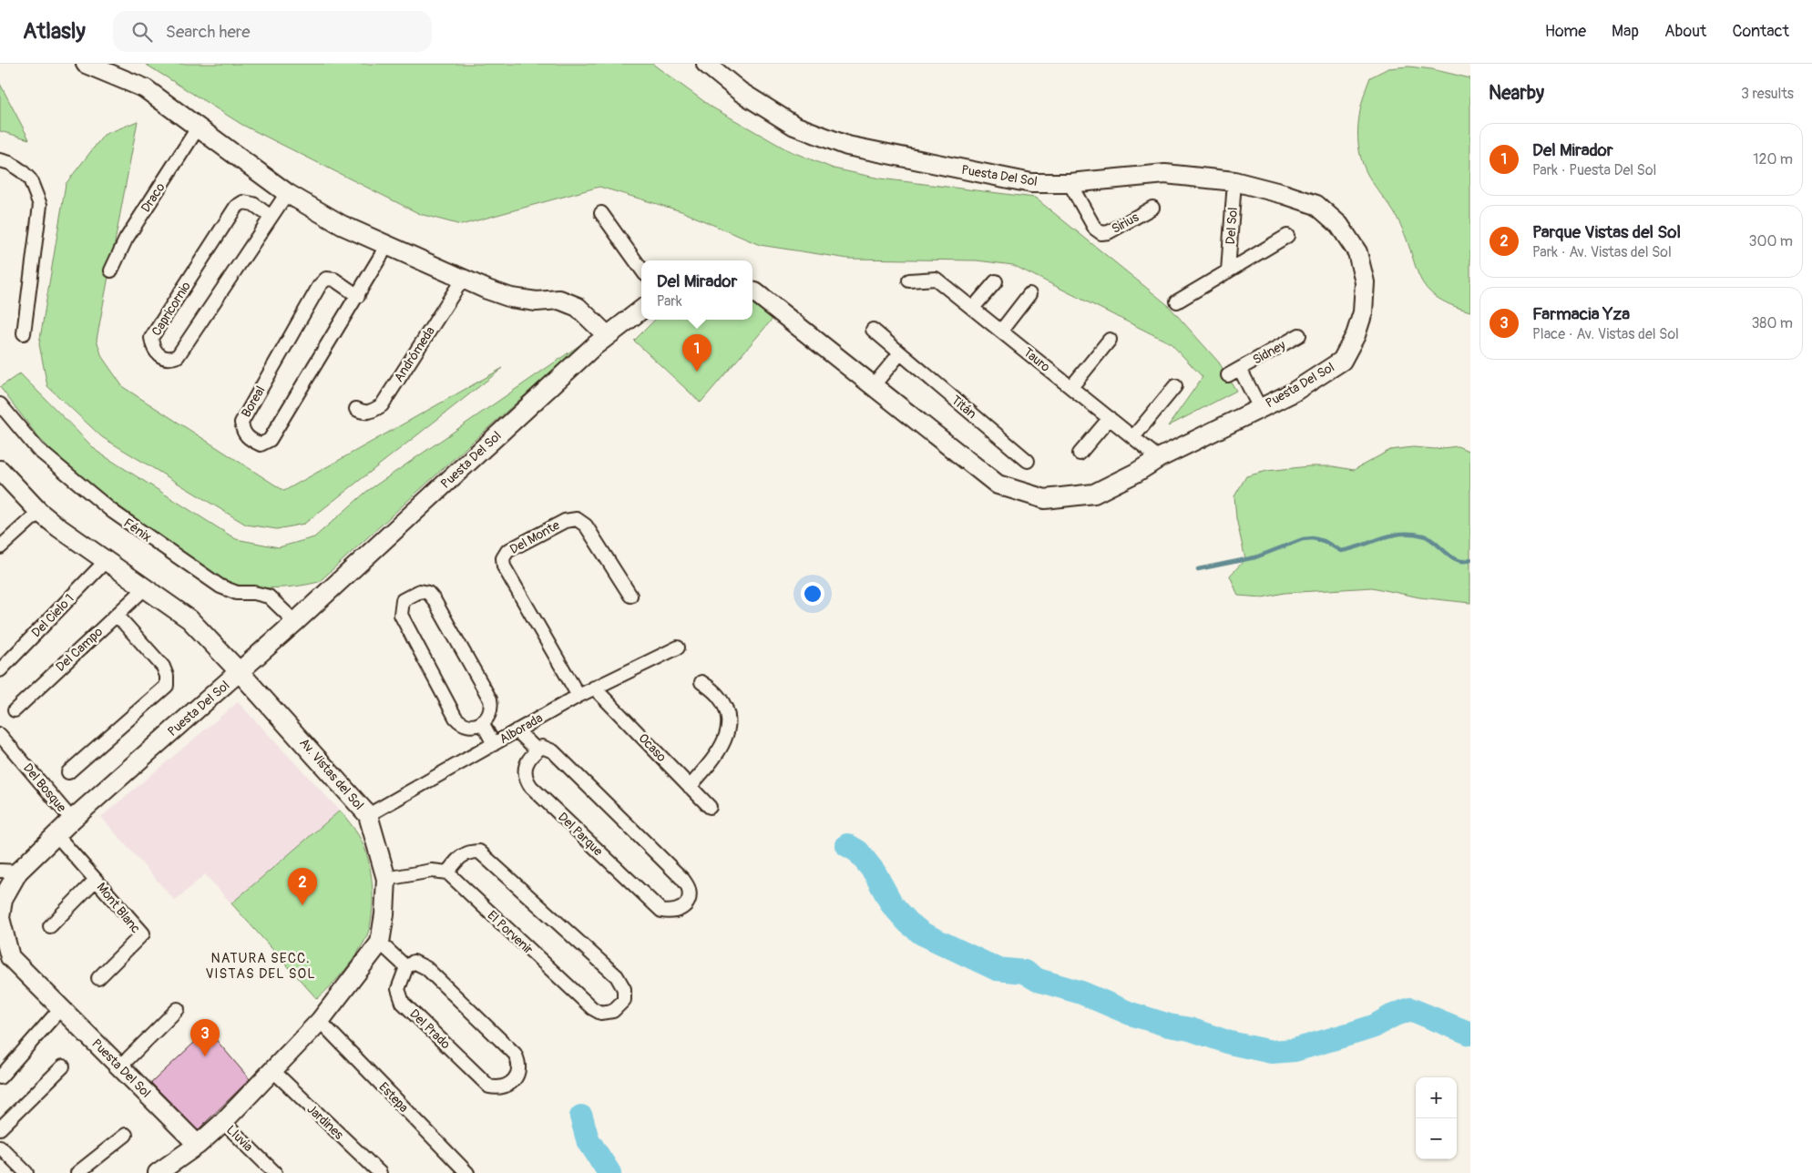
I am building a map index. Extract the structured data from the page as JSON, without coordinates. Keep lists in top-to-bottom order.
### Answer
{
  "streets": {
    "street": [
      "Puesta Del Sol",
      "Draco",
      "Sirius",
      "Del Sol",
      "Capricornio",
      "Sidney",
      "Andrómeda",
      "Tauro",
      "Boreal",
      "Titán",
      "Fénix",
      "Del Monte",
      "Del Cielo 1",
      "Del Campo",
      "Alborada",
      "Ocaso",
      "Av. Vistas del Sol",
      "Del Bosque",
      "Del Parque",
      "Mont Blanc",
      "El Porvenir",
      "Del Prado",
      "Estepa",
      "Jardines",
      "Lluvia"
    ]
  },
  "crossings": [
    ["Puesta Del Sol", "Sirius"],
    ["Puesta Del Sol", "Del Sol"],
    ["Puesta Del Sol", "Sidney"],
    ["Puesta Del Sol", "Tauro"],
    ["Puesta Del Sol", "Fénix"],
    ["Puesta Del Sol", "Av. Vistas del Sol"],
    ["Puesta Del Sol", "Del Bosque"],
    ["Puesta Del Sol", "Mont Blanc"],
    ["Del Monte", "Alborada"],
    ["Del Cielo 1", "Av. Vistas del Sol"],
    ["Del Campo", "Av. Vistas del Sol"],
    ["Alborada", "Ocaso"],
    ["Alborada", "Av. Vistas del Sol"],
    ["Av. Vistas del Sol", "Estepa"],
    ["Av. Vistas del Sol", "Jardines"],
    ["Av. Vistas del Sol", "Lluvia"]
  ],
  "districts": ["NATURA SECC. VISTAS DEL SOL"],
  "page": {
    "header": "Atlasly",
    "search": "Search here",
    "nav": [
      "Home",
      "Map",
      "About",
      "Contact"
    ],
    "heading": ["Nearby", "3 results"],
    "list": [
      {
        "mark": "1",
        "name": "Del Mirador",
        "note": "Park · Puesta Del Sol",
        "value": "120 m"
      },
      {
        "mark": "2",
        "name": "Parque Vistas del Sol",
        "note": "Park · Av. Vistas del Sol",
        "value": "300 m"
      },
      {
        "mark": "3",
        "name": "Farmacia Yza",
        "note": "Place · Av. Vistas del Sol",
        "value": "380 m"
      }
    ],
    "popup": ["Del Mirador", "Park"],
    "pins": ["1", "2", "3"],
    "map_buttons": ["+", "−"]
  }
}
